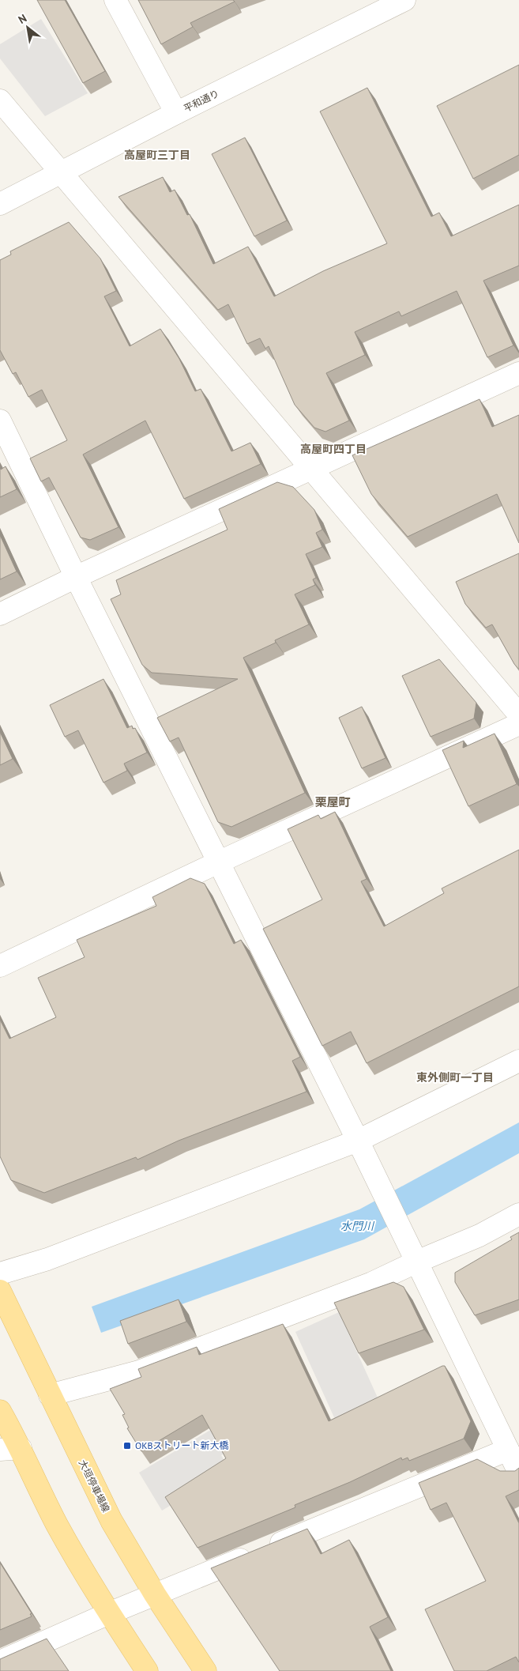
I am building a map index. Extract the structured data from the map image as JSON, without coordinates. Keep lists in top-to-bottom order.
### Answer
{
  "streets": {
    "main road": ["大垣停車場線"],
    "street": ["平和通り"]
  },
  "districts": [
    "高屋町三丁目",
    "高屋町四丁目",
    "栗屋町",
    "東外側町一丁目"
  ],
  "water": ["水門川"],
  "places": {
    "transit": ["OKBストリート新大橋"]
  },
  "north": "top left"
}
